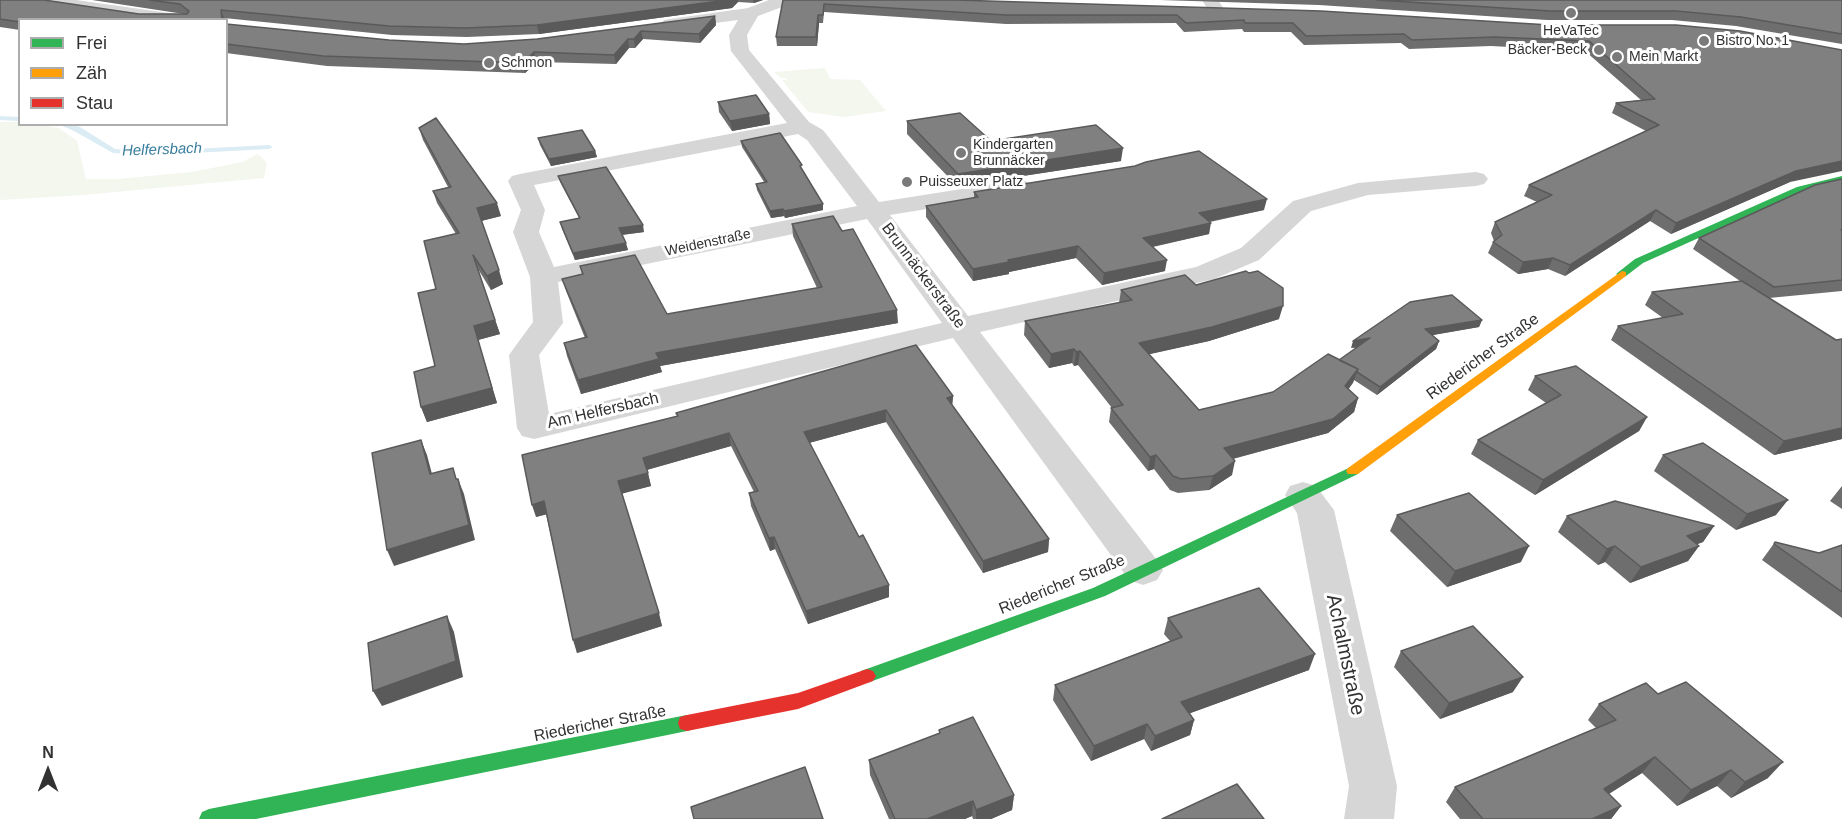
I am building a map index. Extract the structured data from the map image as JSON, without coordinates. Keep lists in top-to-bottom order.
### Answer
{
  "streets": {
    "street": [
      "Weidenstraße",
      "Brunnäckerstraße",
      "Riedericher Straße",
      "Am Helfersbach",
      "Achalmstraße"
    ]
  },
  "crossings": [
    ["Weidenstraße", "Brunnäckerstraße"],
    ["Weidenstraße", "Am Helfersbach"],
    ["Brunnäckerstraße", "Riedericher Straße"],
    ["Brunnäckerstraße", "Am Helfersbach"],
    ["Riedericher Straße", "Achalmstraße"]
  ],
  "water": ["Helfersbach"],
  "places": [
    "HeVaTec",
    "Bistro No. 1",
    "Bäcker-Beck",
    "Mein Markt",
    "Schmon",
    "Kindergarten Brunnäcker",
    "Puisseuxer Platz"
  ],
  "legend": ["Frei", "Zäh", "Stau"],
  "north": "top"
}
